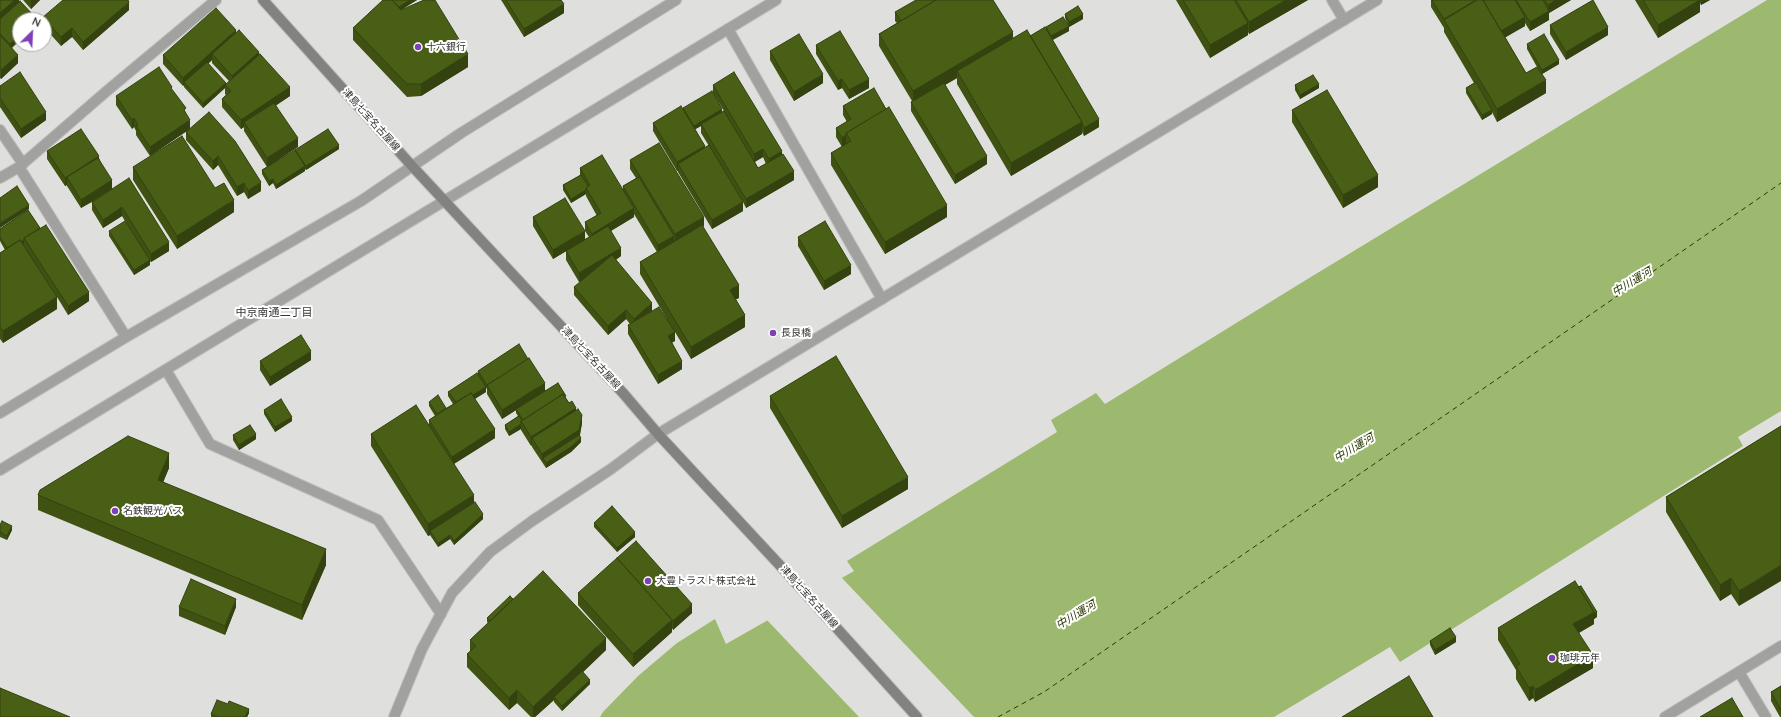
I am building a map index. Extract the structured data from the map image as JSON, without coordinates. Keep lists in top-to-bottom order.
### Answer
{
  "streets": {
    "main road": ["津島七宝名古屋線"]
  },
  "districts": ["中京南通二丁目"],
  "water": ["中川運河"],
  "places": [
    "十六銀行",
    "長良橋",
    "名鉄観光バス",
    "大豊トラスト株式会社",
    "珈琲元年"
  ],
  "north": "top right"
}
